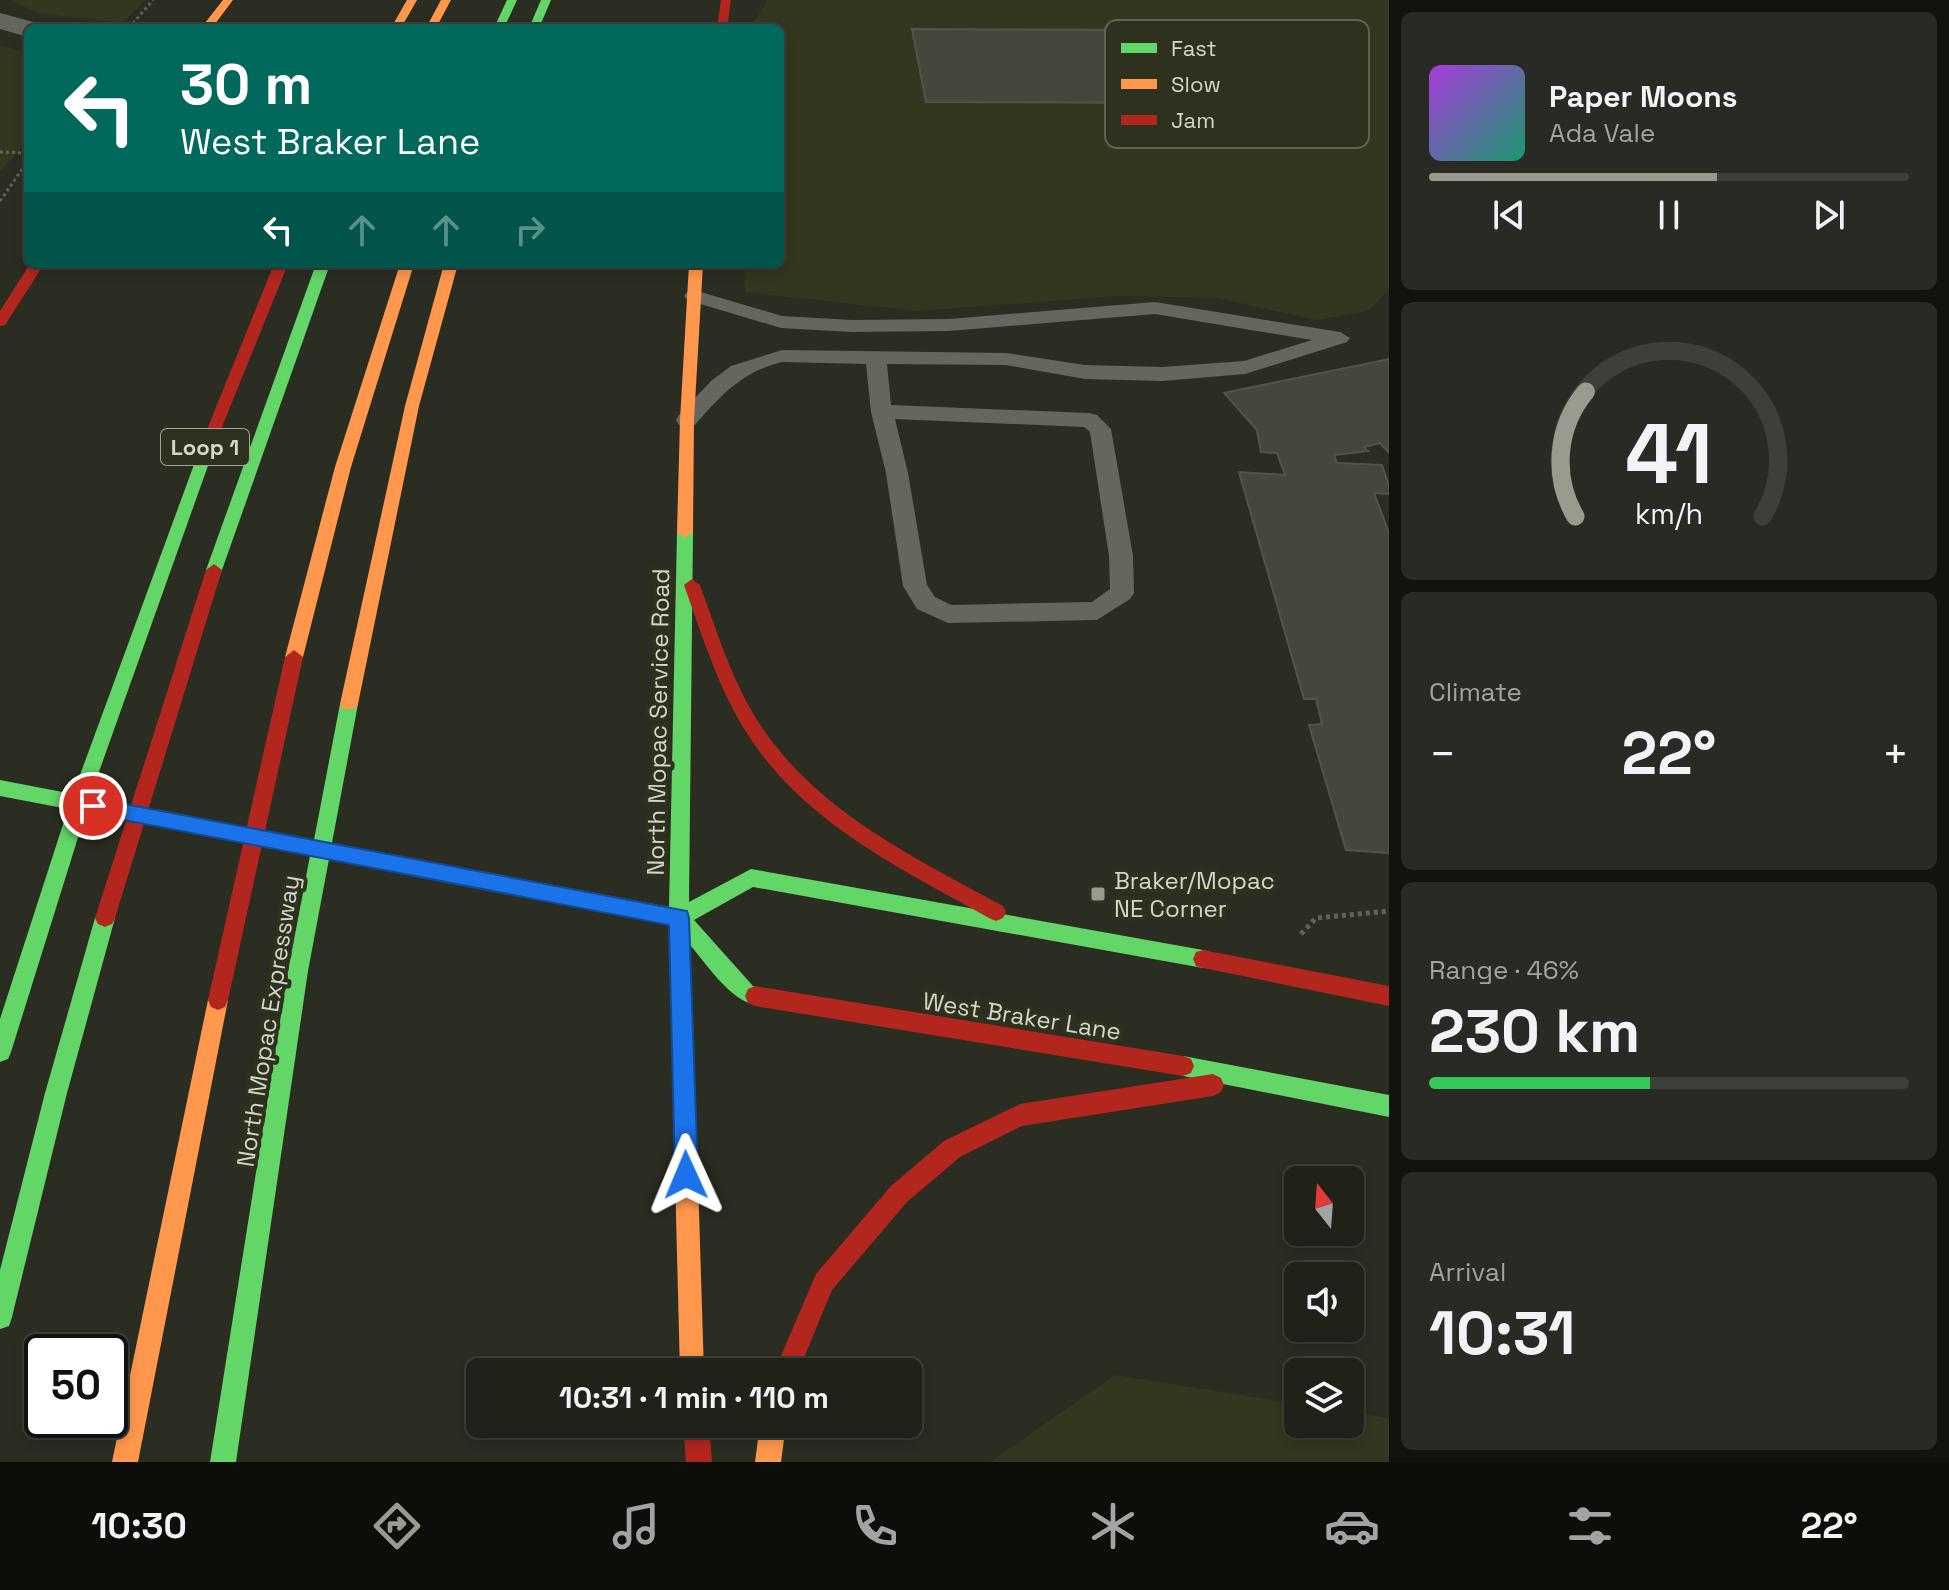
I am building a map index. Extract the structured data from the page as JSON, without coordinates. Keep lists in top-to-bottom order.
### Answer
{
  "streets": {
    "main road": [
      "Loop 1",
      "North Mopac Service Road",
      "West Braker Lane",
      "North Mopac Expressway"
    ]
  },
  "crossings": [
    ["North Mopac Service Road", "West Braker Lane"]
  ],
  "places": {
    "transit": ["Braker/Mopac NE Corner"]
  },
  "legend": ["Fast", "Slow", "Jam"],
  "north": "top",
  "page": {
    "turn": ["30 m", "West Braker Lane"],
    "song": ["Paper Moons", "Ada Vale"],
    "tile": [
      "Climate",
      ["Range · 46%", "230 km"],
      ["Arrival", "10:31"]
    ],
    "heat": ["−", "22°", "+"],
    "limit": "50",
    "trip": "10:31 · 1 min · 110 m",
    "tabs": ["10:30", "22°"],
    "gauge": ["41", "km/h"]
  }
}
